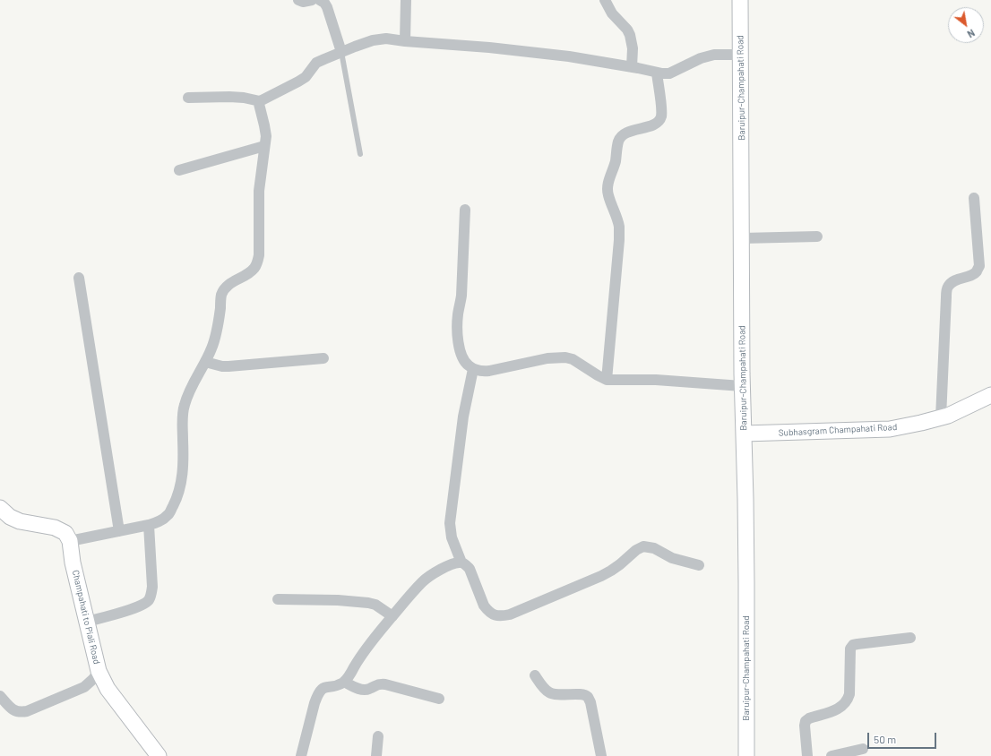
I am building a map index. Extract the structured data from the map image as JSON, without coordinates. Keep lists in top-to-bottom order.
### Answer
{
  "streets": {
    "main road": ["Baruipur-Champahati Road", "Subhasgram Champahati Road", "Champahati to Piali Road"]
  },
  "crossings": [
    ["Baruipur-Champahati Road", "Subhasgram Champahati Road"]
  ],
  "scale_bar": "50 m",
  "north": "bottom right"
}
